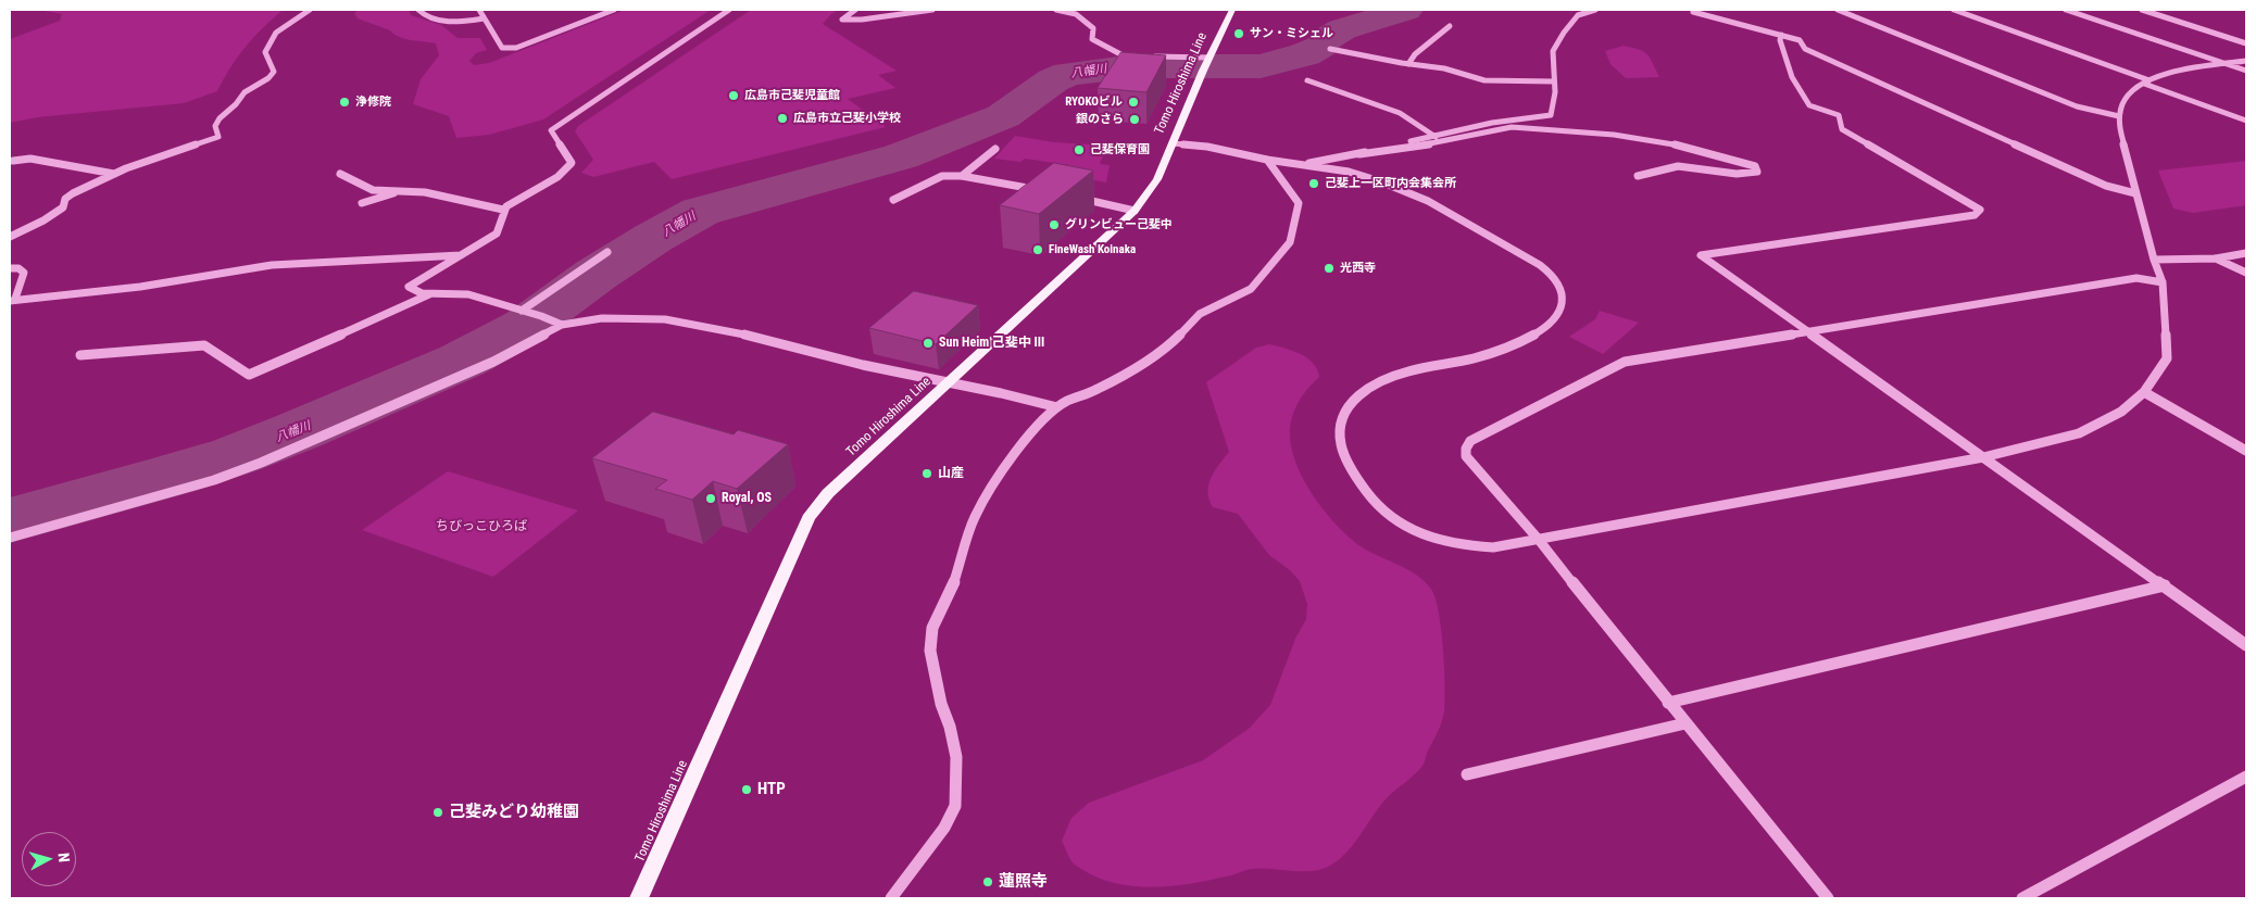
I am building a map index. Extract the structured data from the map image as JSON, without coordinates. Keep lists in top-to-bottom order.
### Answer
{
  "streets": {
    "main road": ["Tomo Hiroshima Line"]
  },
  "water": ["八幡川"],
  "parks": ["ちびっこひろば"],
  "places": [
    "サン・ミシェル",
    "広島市己斐児童館",
    "浄修院",
    "RYOKOビル",
    "広島市立己斐小学校",
    "銀のさら",
    "己斐保育園",
    "己斐上一区町内会集会所",
    "グリンビュー己斐中",
    "FineWash Koinaka",
    "光西寺",
    "Sun Heim 己斐中 III",
    "山産",
    "Royal, OS",
    "HTP",
    "己斐みどり幼稚園",
    "蓮照寺"
  ],
  "north": "right"
}
